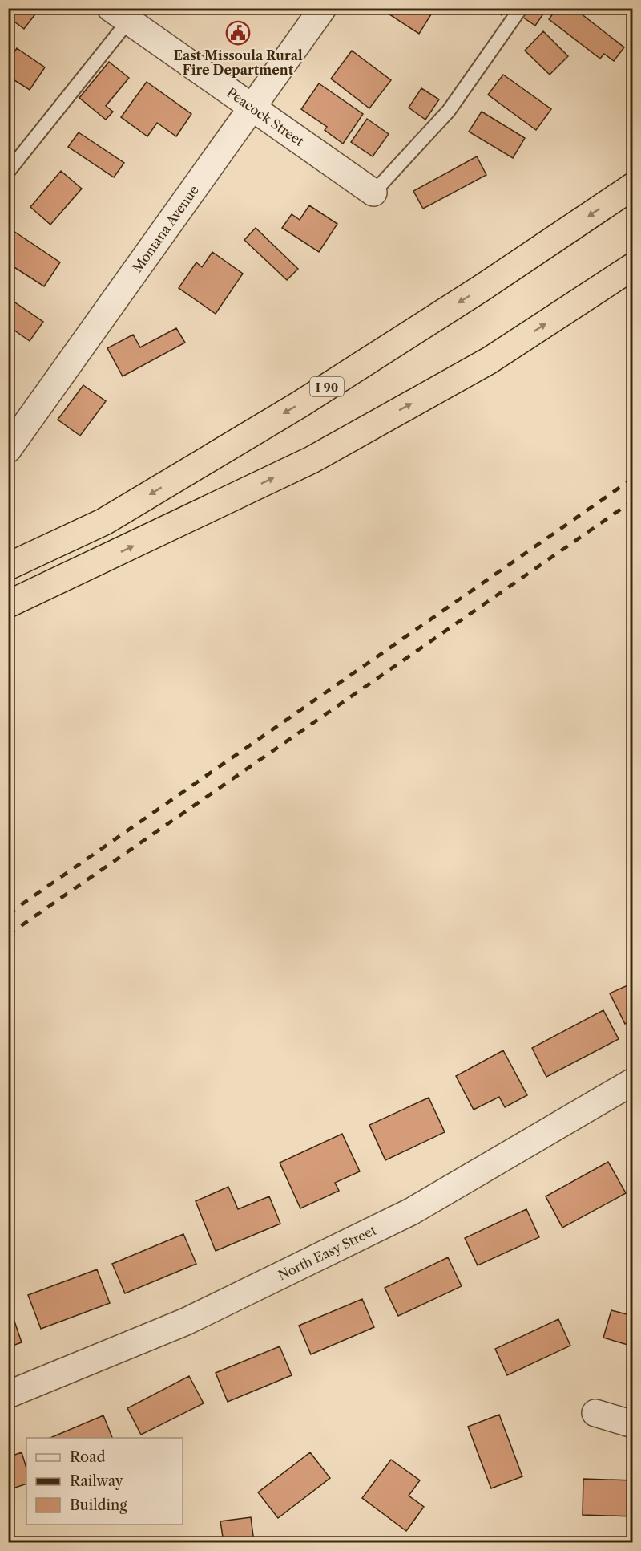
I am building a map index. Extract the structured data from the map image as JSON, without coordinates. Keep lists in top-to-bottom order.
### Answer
{
  "streets": {
    "highway": ["I 90"],
    "street": ["Peacock Street", "Montana Avenue", "North Easy Street"]
  },
  "crossings": [
    ["Peacock Street", "Montana Avenue"]
  ],
  "places": {
    "public building": ["East Missoula Rural Fire Department"]
  },
  "legend": ["Road", "Railway", "Building"]
}
